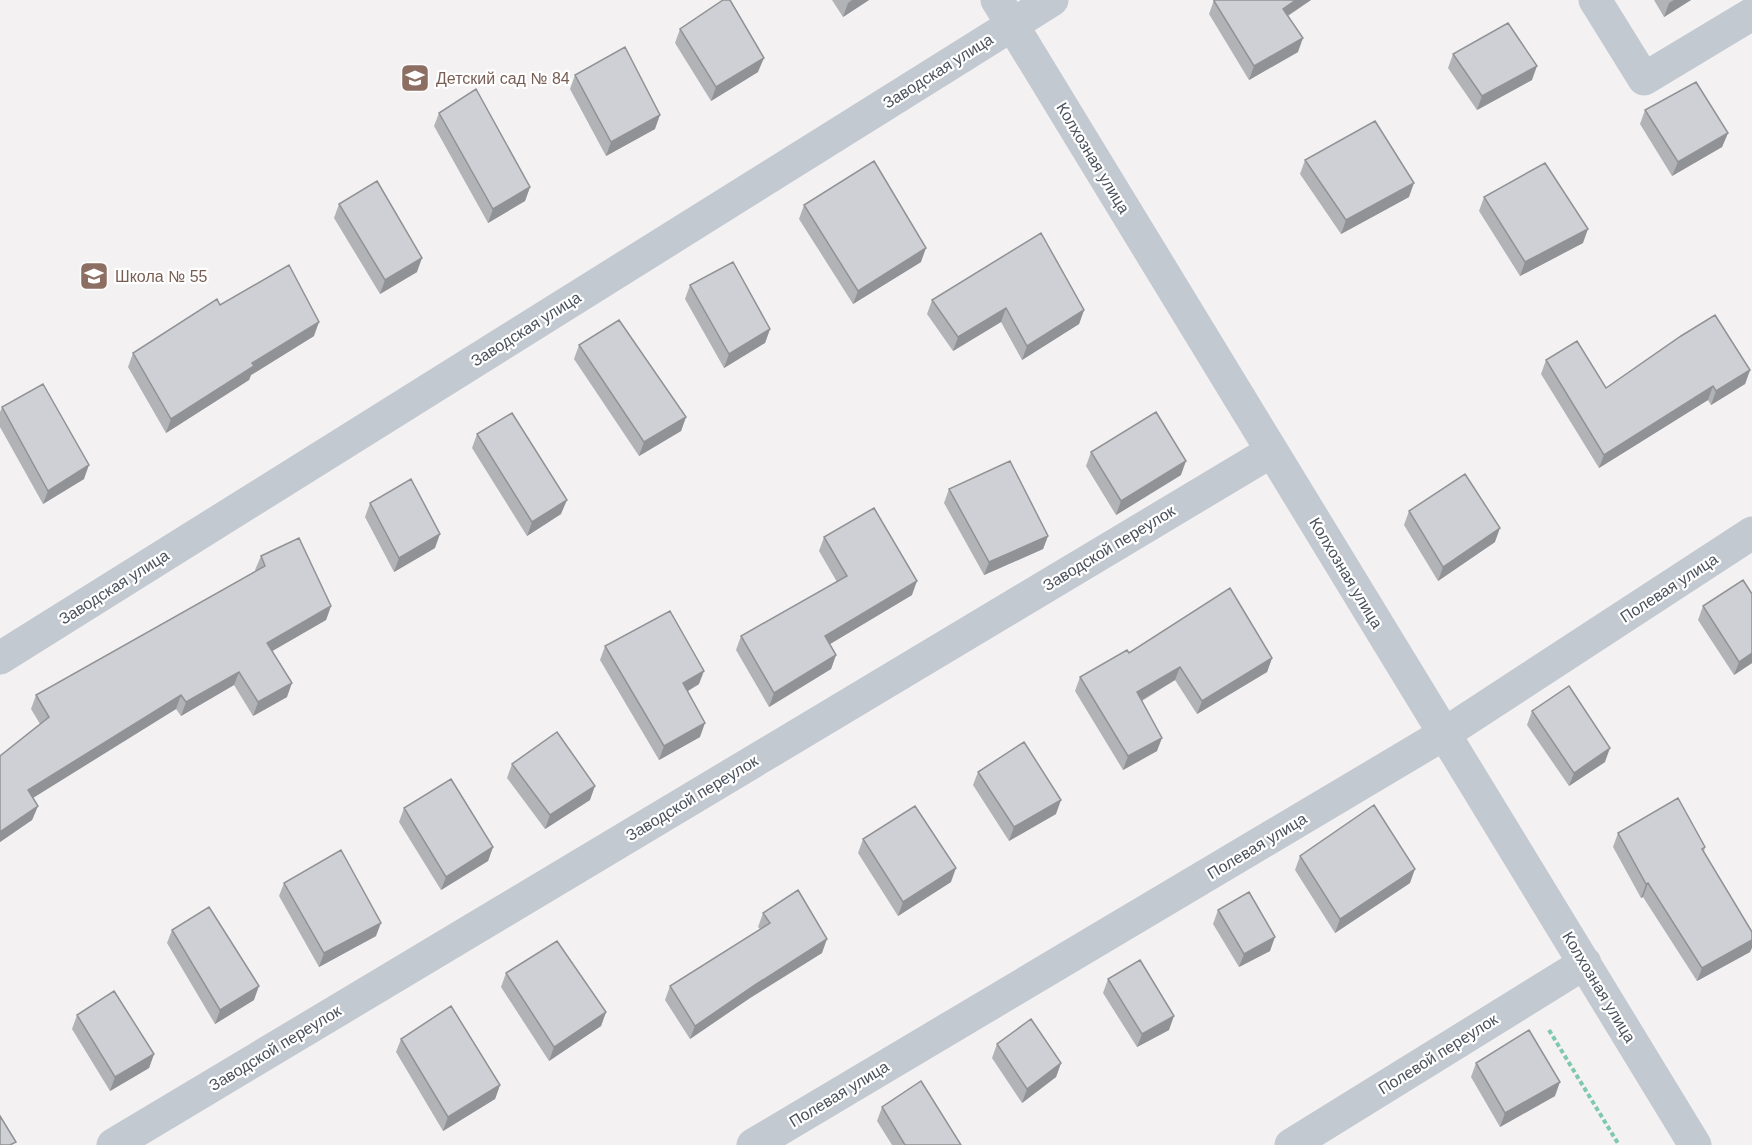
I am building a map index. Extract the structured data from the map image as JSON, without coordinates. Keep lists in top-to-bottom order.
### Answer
{
  "streets": {
    "street": [
      "Заводская улица",
      "Колхозная улица",
      "Заводской переулок",
      "Полевая улица",
      "Полевой переулок"
    ]
  },
  "crossings": [
    ["Заводская улица", "Колхозная улица"],
    ["Колхозная улица", "Заводской переулок"],
    ["Колхозная улица", "Полевая улица"],
    ["Колхозная улица", "Полевой переулок"]
  ],
  "places": {
    "school or university": ["Детский сад № 84", "Школа № 55"]
  }
}
